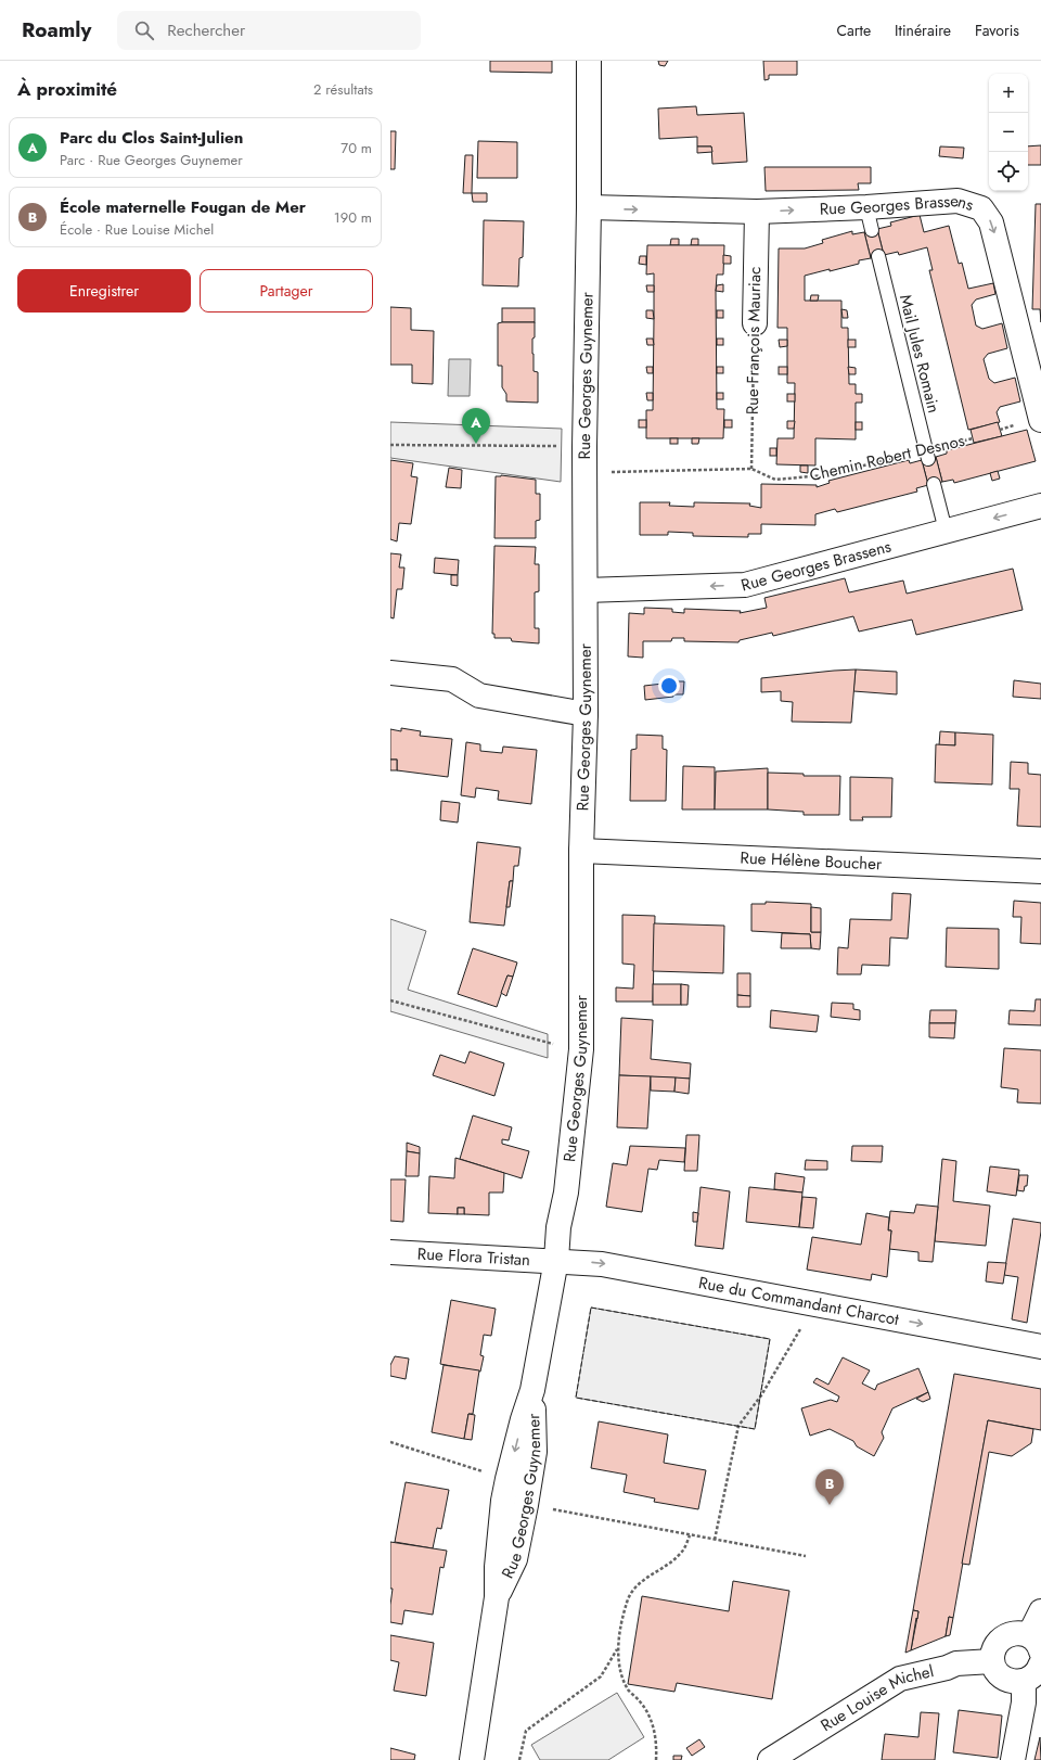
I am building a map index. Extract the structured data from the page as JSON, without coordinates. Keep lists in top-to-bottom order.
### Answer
{
  "streets": {
    "street": [
      "Rue Georges Brassens",
      "Rue François Mauriac",
      "Rue Georges Guynemer",
      "Rue Hélène Boucher",
      "Rue Flora Tristan",
      "Rue du Commandant Charcot",
      "Rue Louise Michel"
    ],
    "lane": ["Mail Jules Romain"],
    "path": ["Chemin Robert Desnos"]
  },
  "crossings": [
    ["Rue Georges Brassens", "Rue François Mauriac"],
    ["Rue Georges Brassens", "Rue Georges Guynemer"],
    ["Rue François Mauriac", "Chemin Robert Desnos"],
    ["Mail Jules Romain", "Chemin Robert Desnos"],
    ["Rue Georges Guynemer", "Rue Hélène Boucher"],
    ["Rue Georges Guynemer", "Rue Flora Tristan"],
    ["Rue Georges Guynemer", "Rue du Commandant Charcot"],
    ["Rue Flora Tristan", "Rue du Commandant Charcot"]
  ],
  "one_way": ["Rue du Commandant Charcot"],
  "page": {
    "header": "Roamly",
    "search": "Rechercher",
    "nav": ["Carte", "Itinéraire", "Favoris"],
    "heading": ["À proximité", "2 résultats"],
    "map_buttons": ["+", "−"],
    "list": [
      {
        "mark": "A",
        "name": "Parc du Clos Saint-Julien",
        "note": "Parc · Rue Georges Guynemer",
        "value": "70 m"
      },
      {
        "mark": "B",
        "name": "École maternelle Fougan de Mer",
        "note": "École · Rue Louise Michel",
        "value": "190 m"
      }
    ],
    "buttons": ["Enregistrer", "Partager"],
    "pins": ["A", "B"]
  }
}
